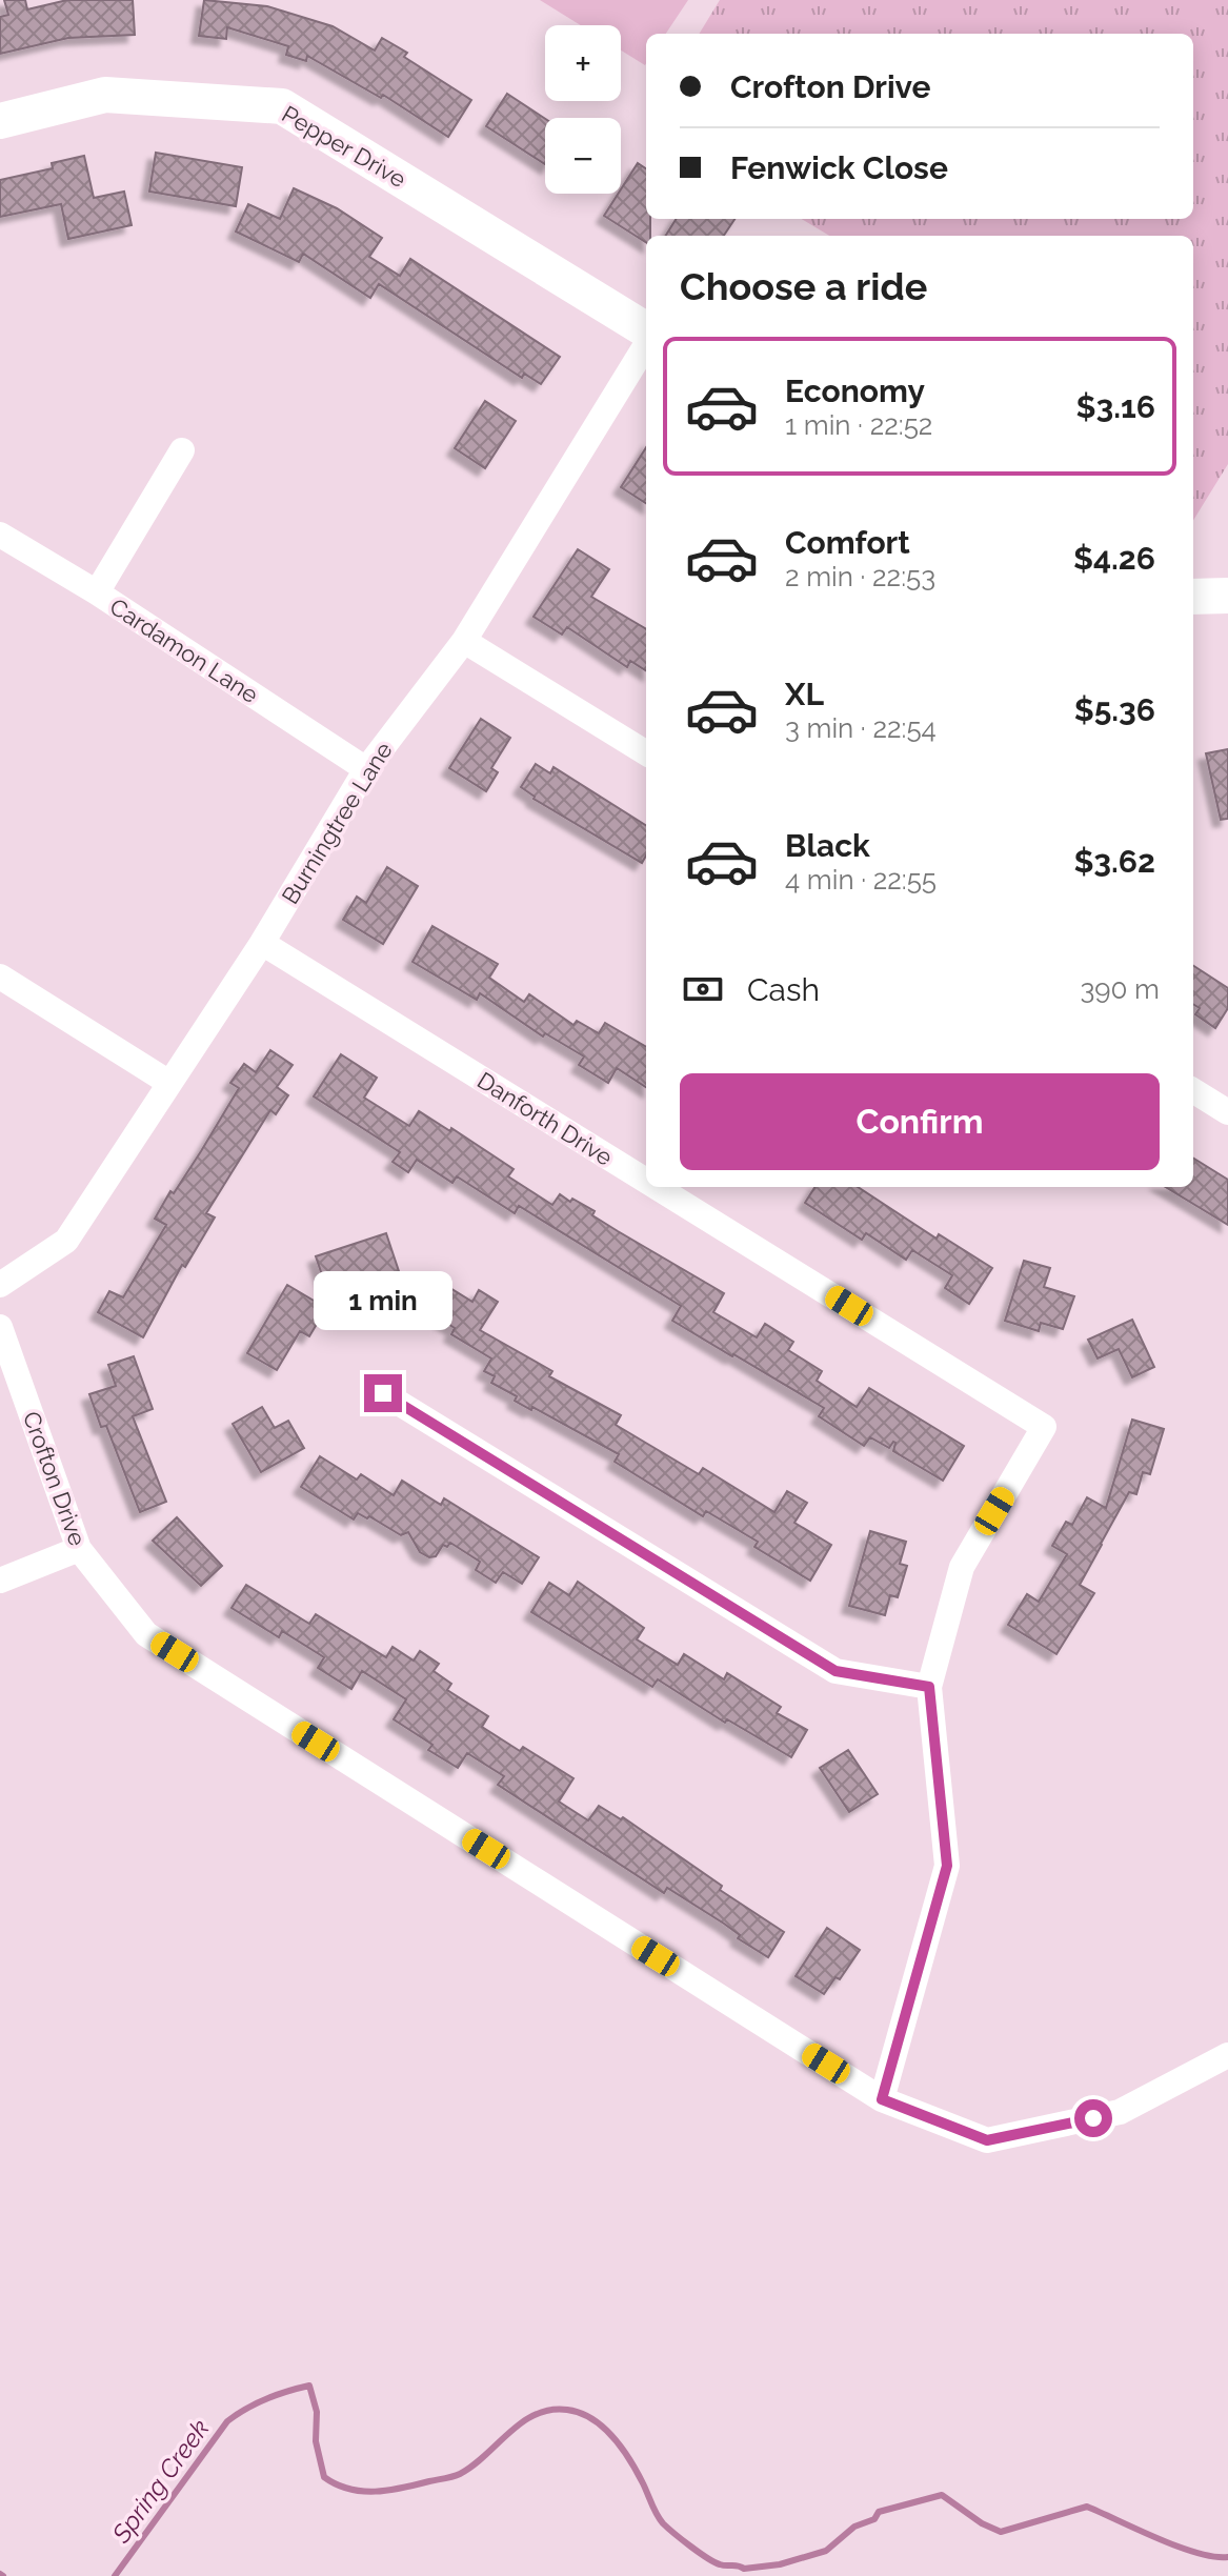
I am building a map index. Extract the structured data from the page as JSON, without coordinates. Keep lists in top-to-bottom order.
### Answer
{
  "streets": {
    "street": [
      "Pepper Drive",
      "Cardamon Lane",
      "Burningtree Lane",
      "Danforth Drive",
      "Crofton Drive"
    ]
  },
  "crossings": [
    ["Cardamon Lane", "Burningtree Lane"],
    ["Burningtree Lane", "Danforth Drive"]
  ],
  "water": ["Spring Creek"],
  "page": {
    "map_buttons": ["+", "−"],
    "banner": ["Crofton Drive", "Fenwick Close"],
    "heading": "Choose a ride",
    "list": [
      {
        "name": "Economy",
        "note": "1 min · 22:52",
        "value": "$3.16"
      },
      {
        "name": "Comfort",
        "note": "2 min · 22:53",
        "value": "$4.26"
      },
      {
        "name": "XL",
        "note": "3 min · 22:54",
        "value": "$5.36"
      },
      {
        "name": "Black",
        "note": "4 min · 22:55",
        "value": "$3.62"
      }
    ],
    "pay": ["Cash", "390 m"],
    "buttons": "Confirm",
    "bubble": "1 min"
  }
}
